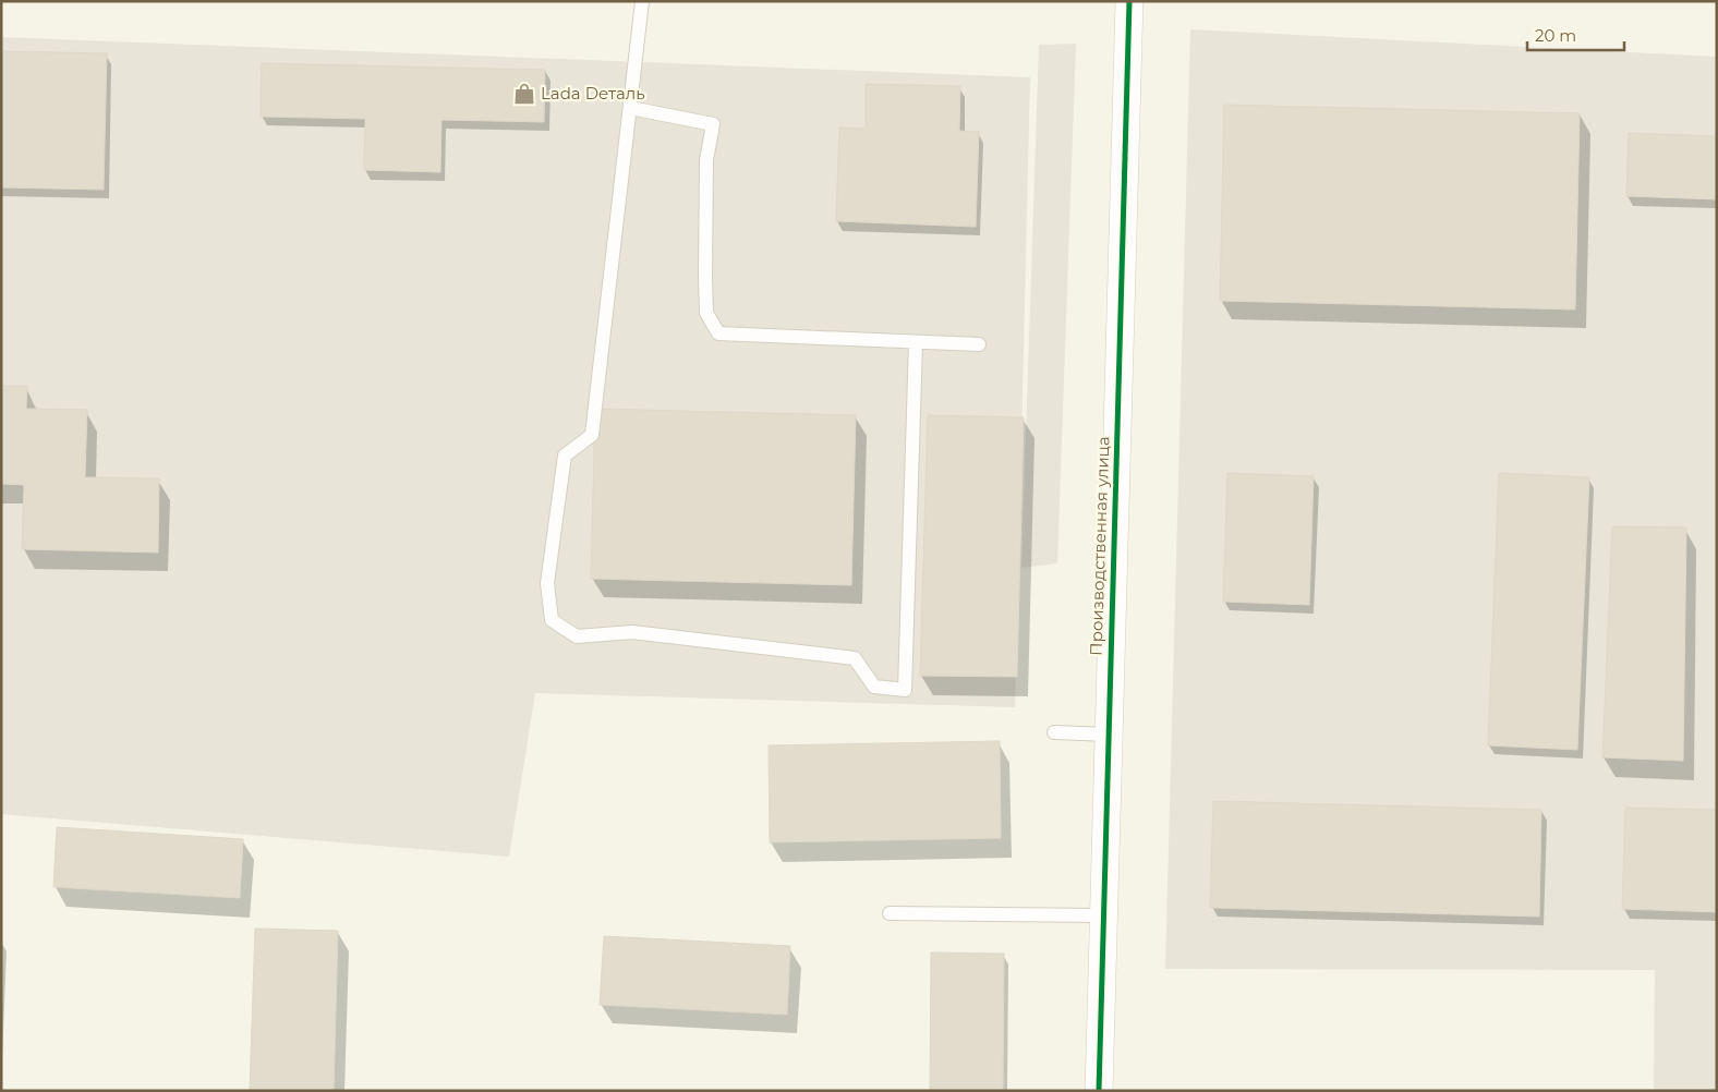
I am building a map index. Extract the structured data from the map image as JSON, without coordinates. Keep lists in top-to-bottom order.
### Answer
{
  "streets": {
    "street": ["Производственная улица"]
  },
  "places": {
    "shop": ["Lada Dеталь"]
  },
  "scale_bar": "20 m"
}
